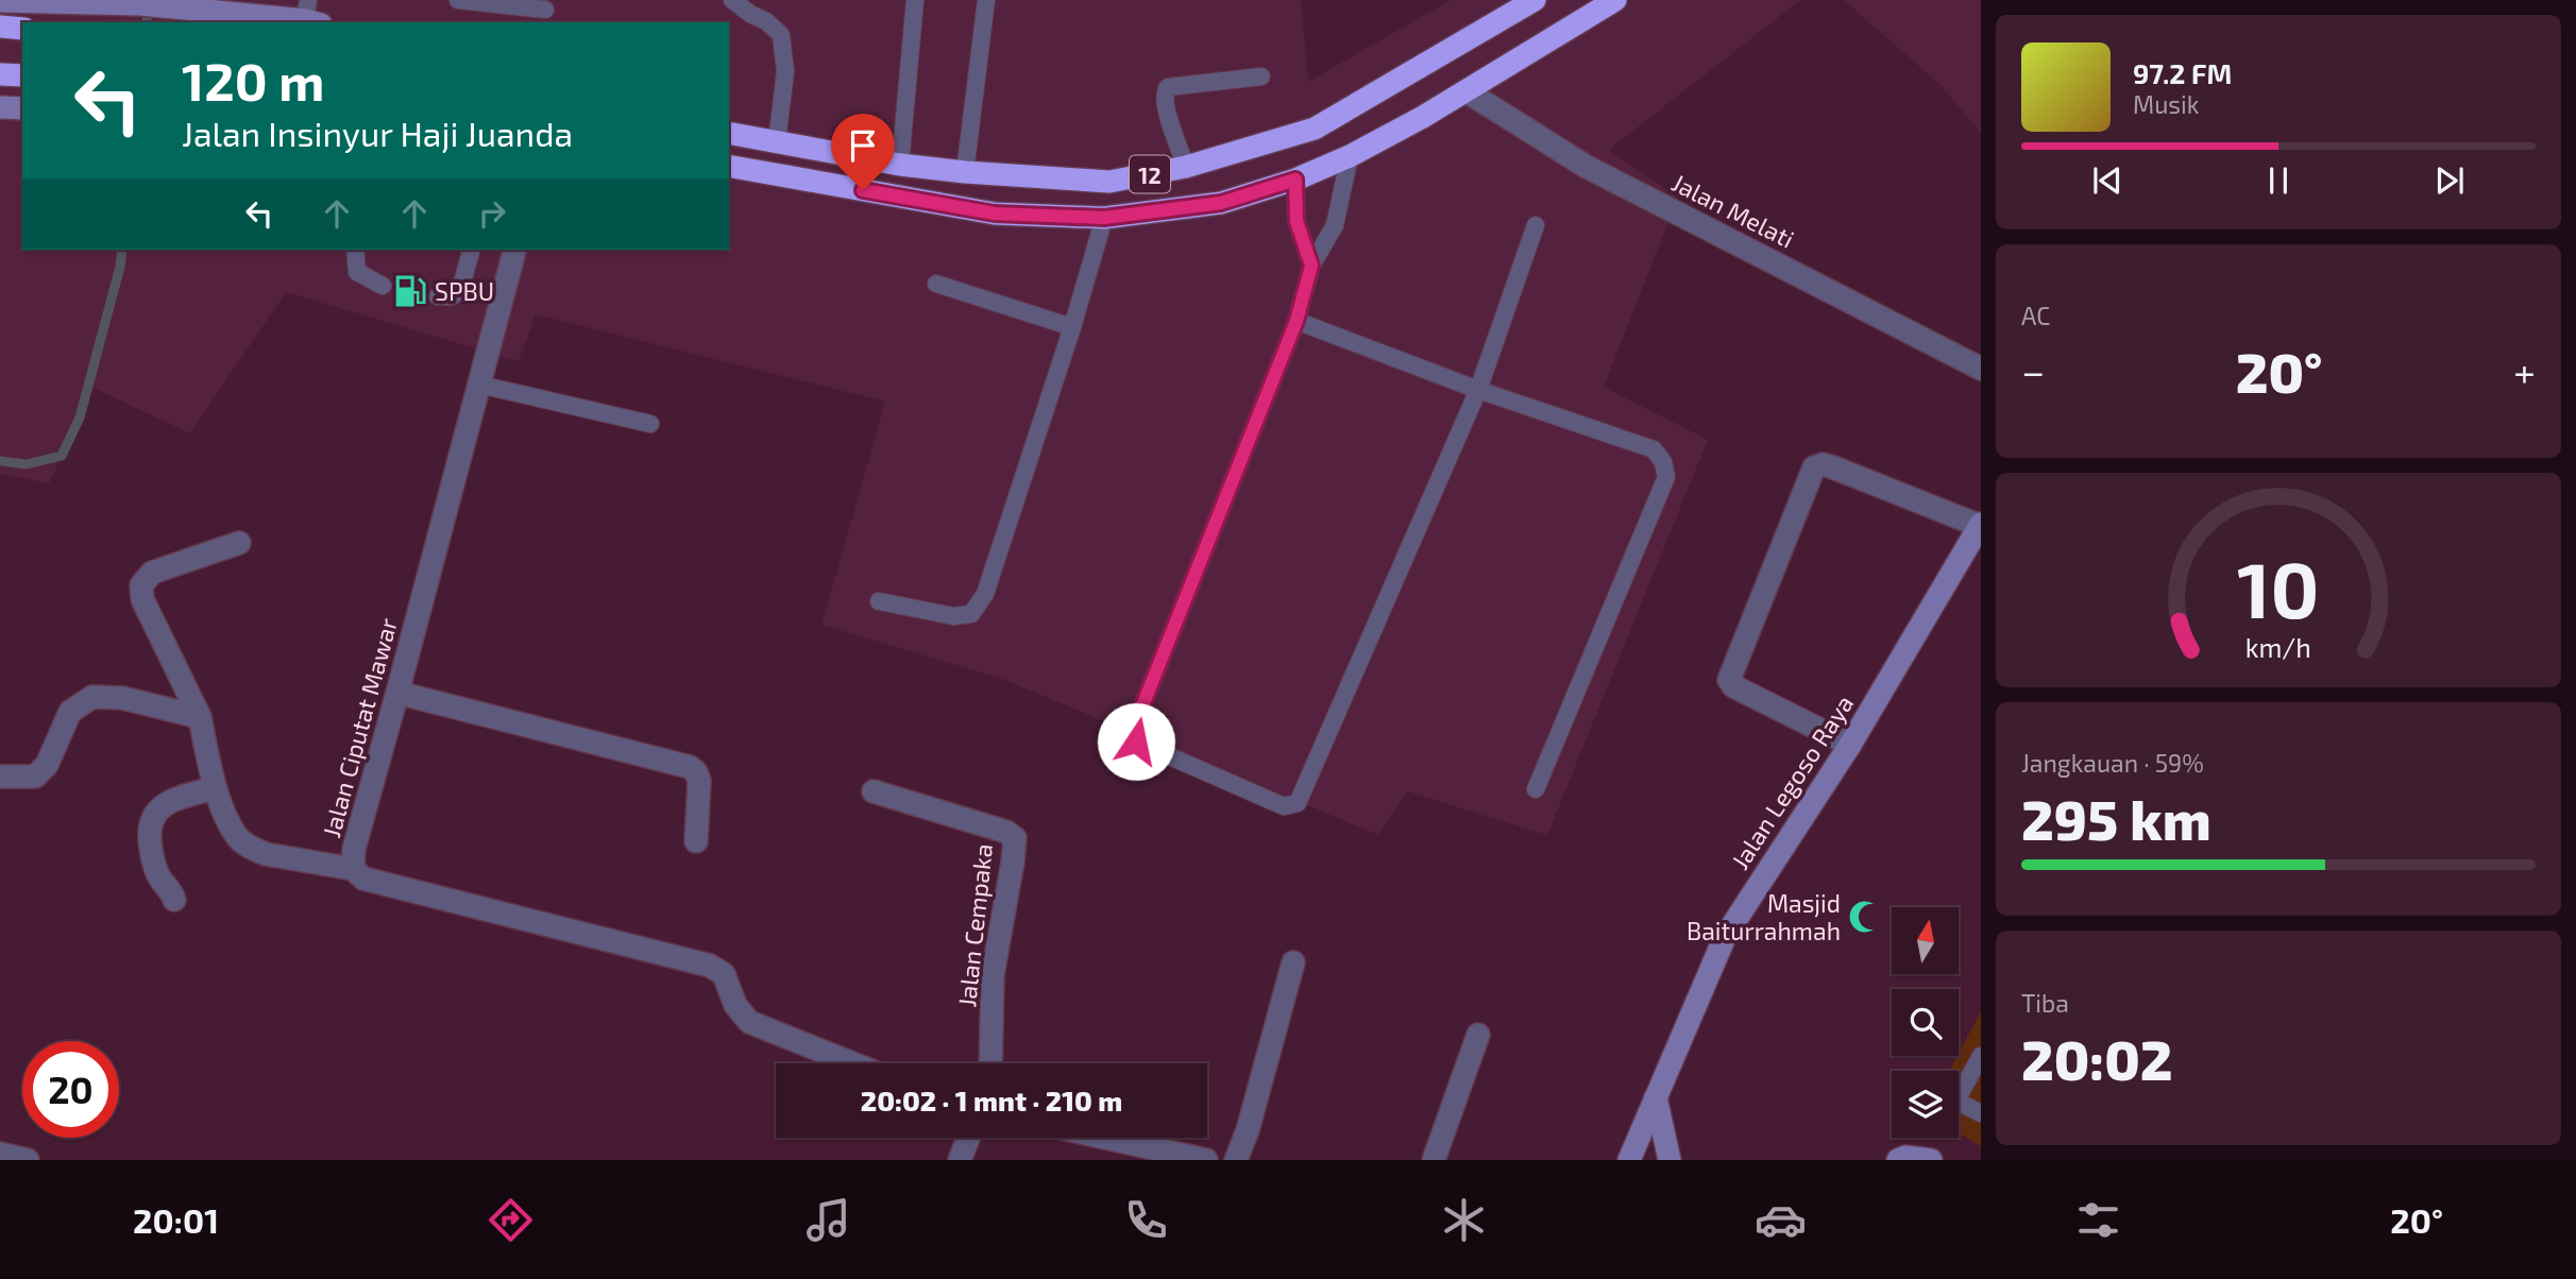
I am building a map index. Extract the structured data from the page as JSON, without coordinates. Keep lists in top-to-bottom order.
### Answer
{
  "streets": {
    "highway": ["12"],
    "street": [
      "Jalan Melati",
      "Jalan Ciputat Mawar",
      "Jalan Legoso Raya",
      "Jalan Cempaka"
    ]
  },
  "crossings": [
    ["12", "Jalan Melati"]
  ],
  "places": {
    "fuel station": ["SPBU"],
    "mosque": ["Masjid Baiturrahmah"]
  },
  "north": "top",
  "page": {
    "turn": ["120 m", "Jalan Insinyur Haji Juanda"],
    "song": ["97.2 FM", "Musik"],
    "tile": [
      "AC",
      ["Jangkauan · 59%", "295 km"],
      ["Tiba", "20:02"]
    ],
    "heat": ["−", "20°", "+"],
    "limit": "20",
    "trip": "20:02 · 1 mnt · 210 m",
    "tabs": ["20:01", "20°"],
    "gauge": ["10", "km/h"]
  }
}
